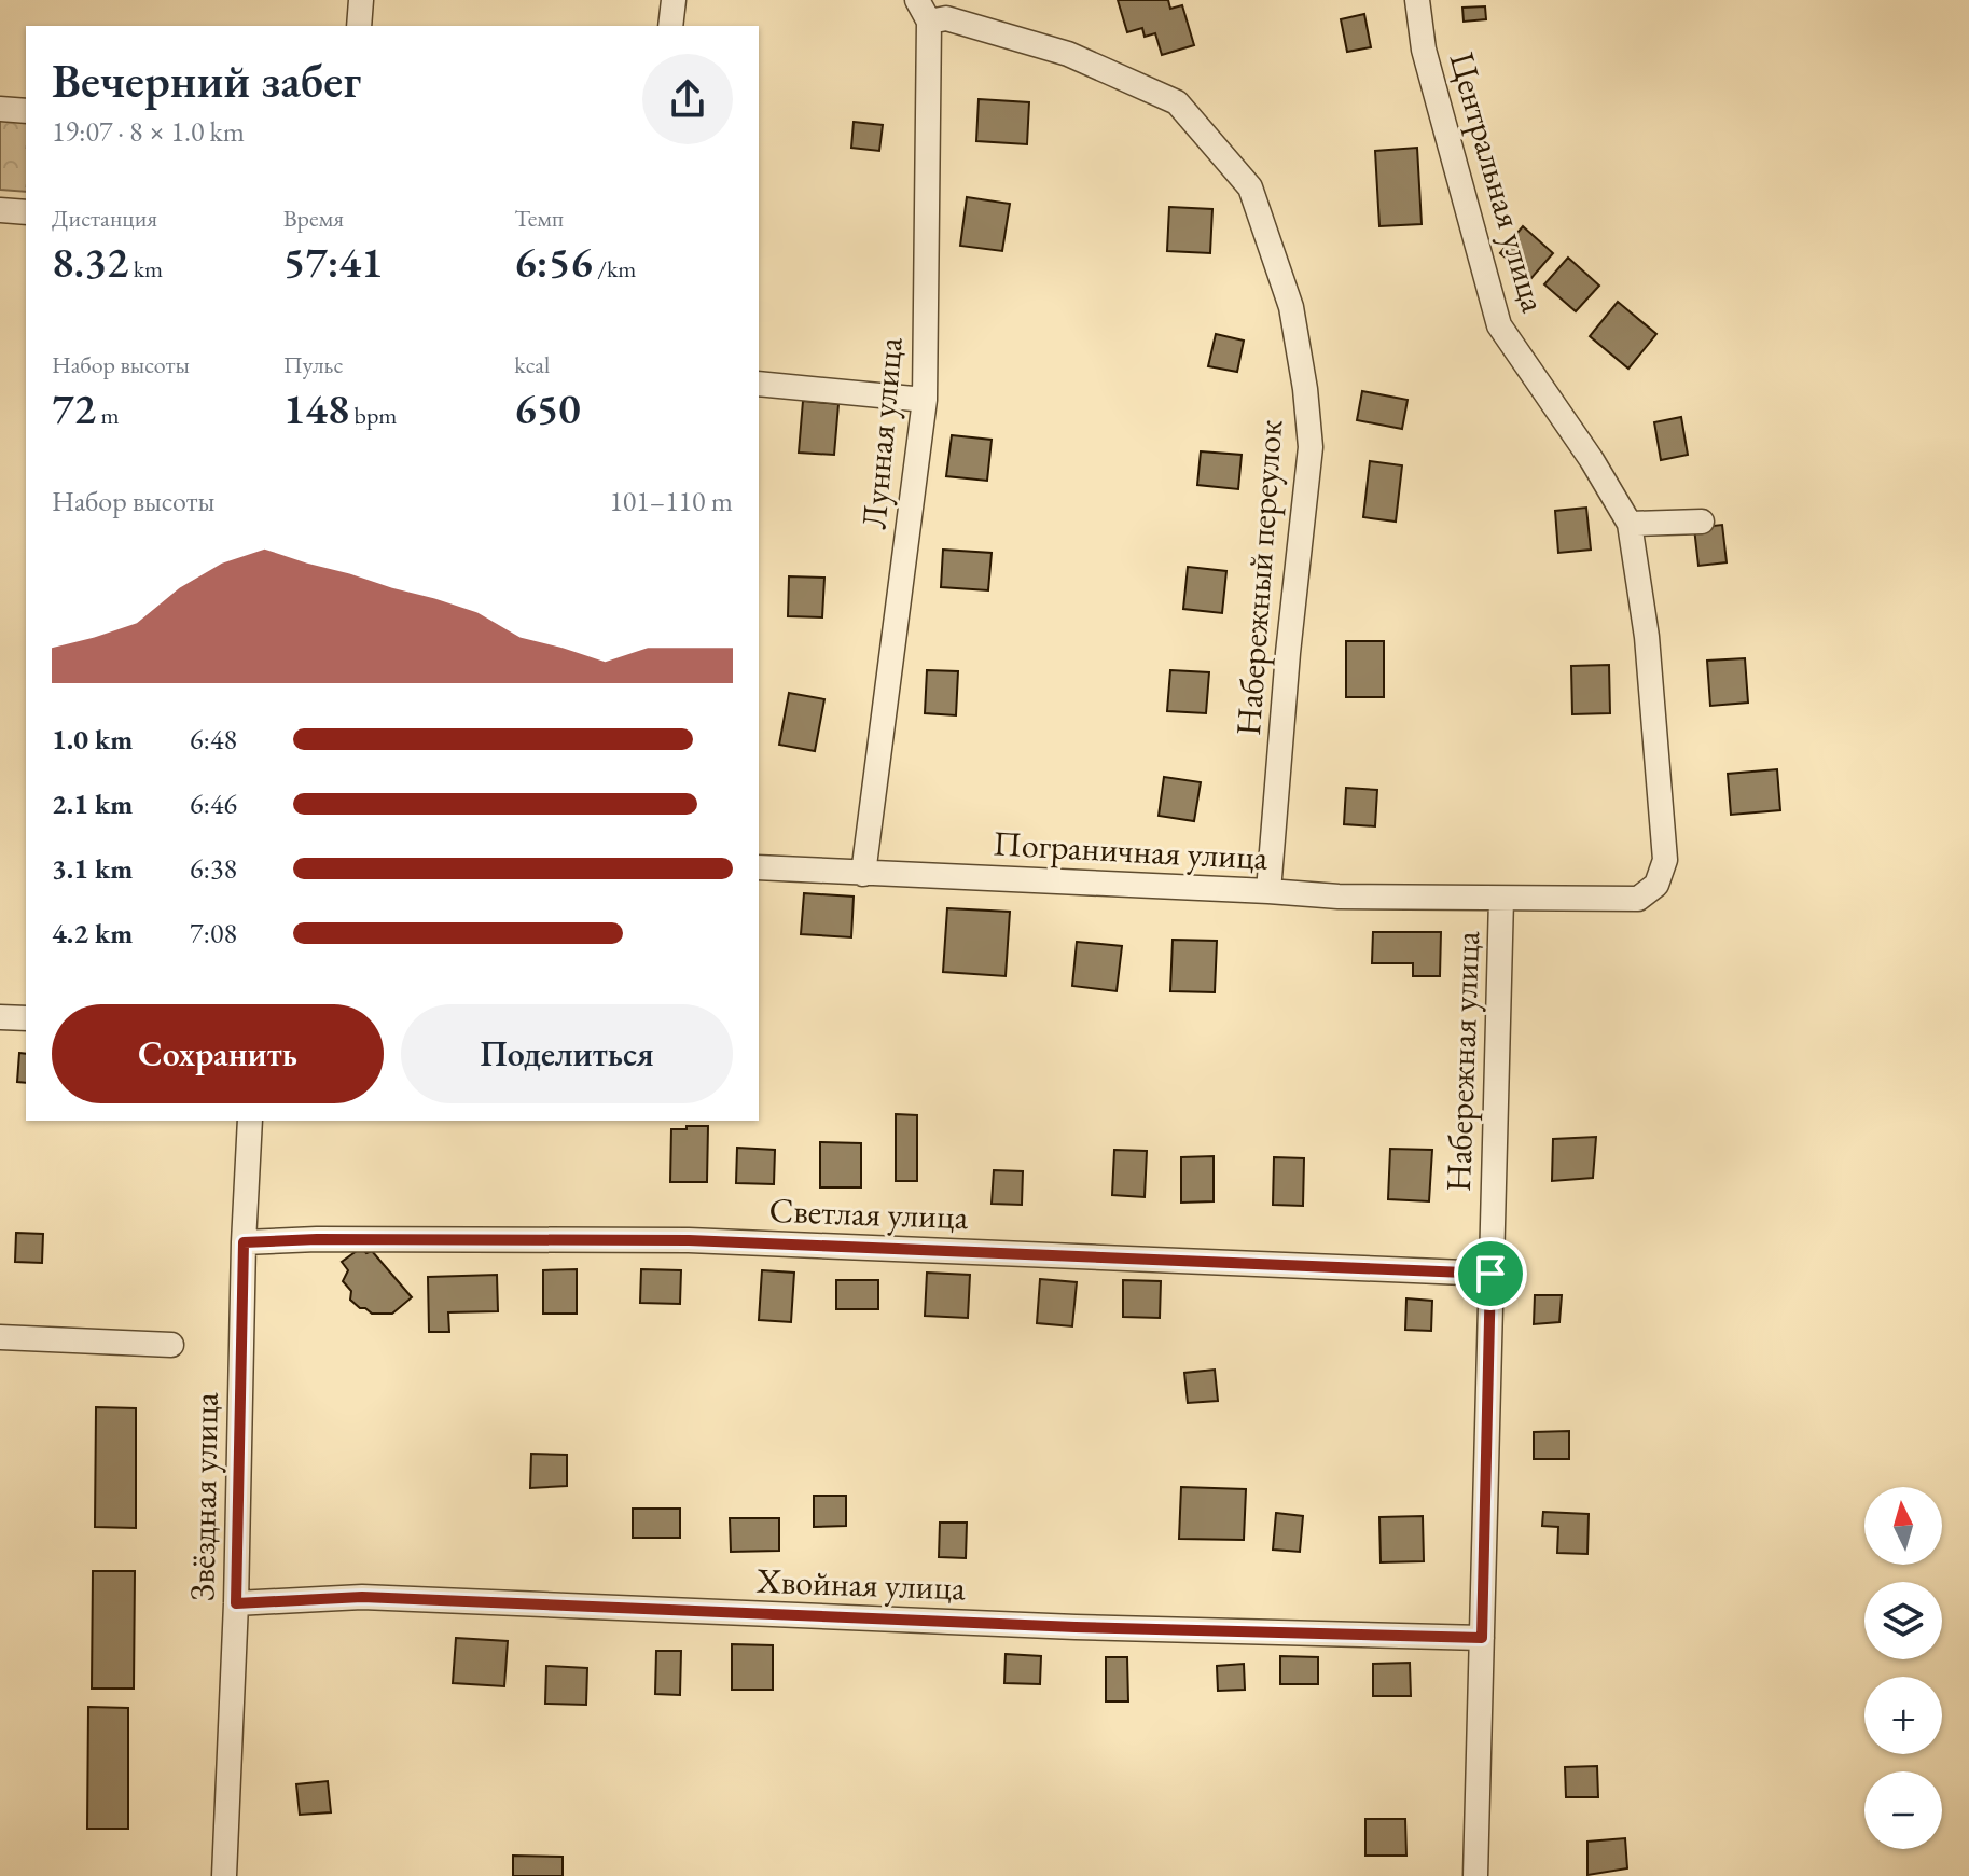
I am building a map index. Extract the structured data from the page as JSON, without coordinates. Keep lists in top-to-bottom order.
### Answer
{
  "streets": {
    "street": [
      "Центральная улица",
      "Лунная улица",
      "Набережный переулок",
      "Пограничная улица",
      "Набережная улица",
      "Светлая улица",
      "Звёздная улица",
      "Хвойная улица"
    ]
  },
  "crossings": [
    ["Центральная улица", "Набережная улица"],
    ["Лунная улица", "Набережный переулок"],
    ["Лунная улица", "Пограничная улица"],
    ["Набережный переулок", "Пограничная улица"],
    ["Пограничная улица", "Набережная улица"],
    ["Набережная улица", "Светлая улица"],
    ["Набережная улица", "Хвойная улица"],
    ["Светлая улица", "Звёздная улица"],
    ["Звёздная улица", "Хвойная улица"]
  ],
  "north": "top",
  "page": {
    "heading": ["Вечерний забег", "19:07 · 8 × 1.0 km"],
    "stats": [
      ["Дистанция", "8.32 km"],
      ["Время", "57:41"],
      ["Темп", "6:56 /km"],
      ["Набор высоты", "72 m"],
      ["Пульс", "148 bpm"],
      ["kcal", "650"]
    ],
    "chart": ["Набор высоты", "101–110 m"],
    "list": [
      {
        "name": "1.0 km",
        "note": "6:48"
      },
      {
        "name": "2.1 km",
        "note": "6:46"
      },
      {
        "name": "3.1 km",
        "note": "6:38"
      },
      {
        "name": "4.2 km",
        "note": "7:08"
      }
    ],
    "buttons": ["Сохранить", "Поделиться"],
    "map_buttons": ["+", "−"]
  }
}
